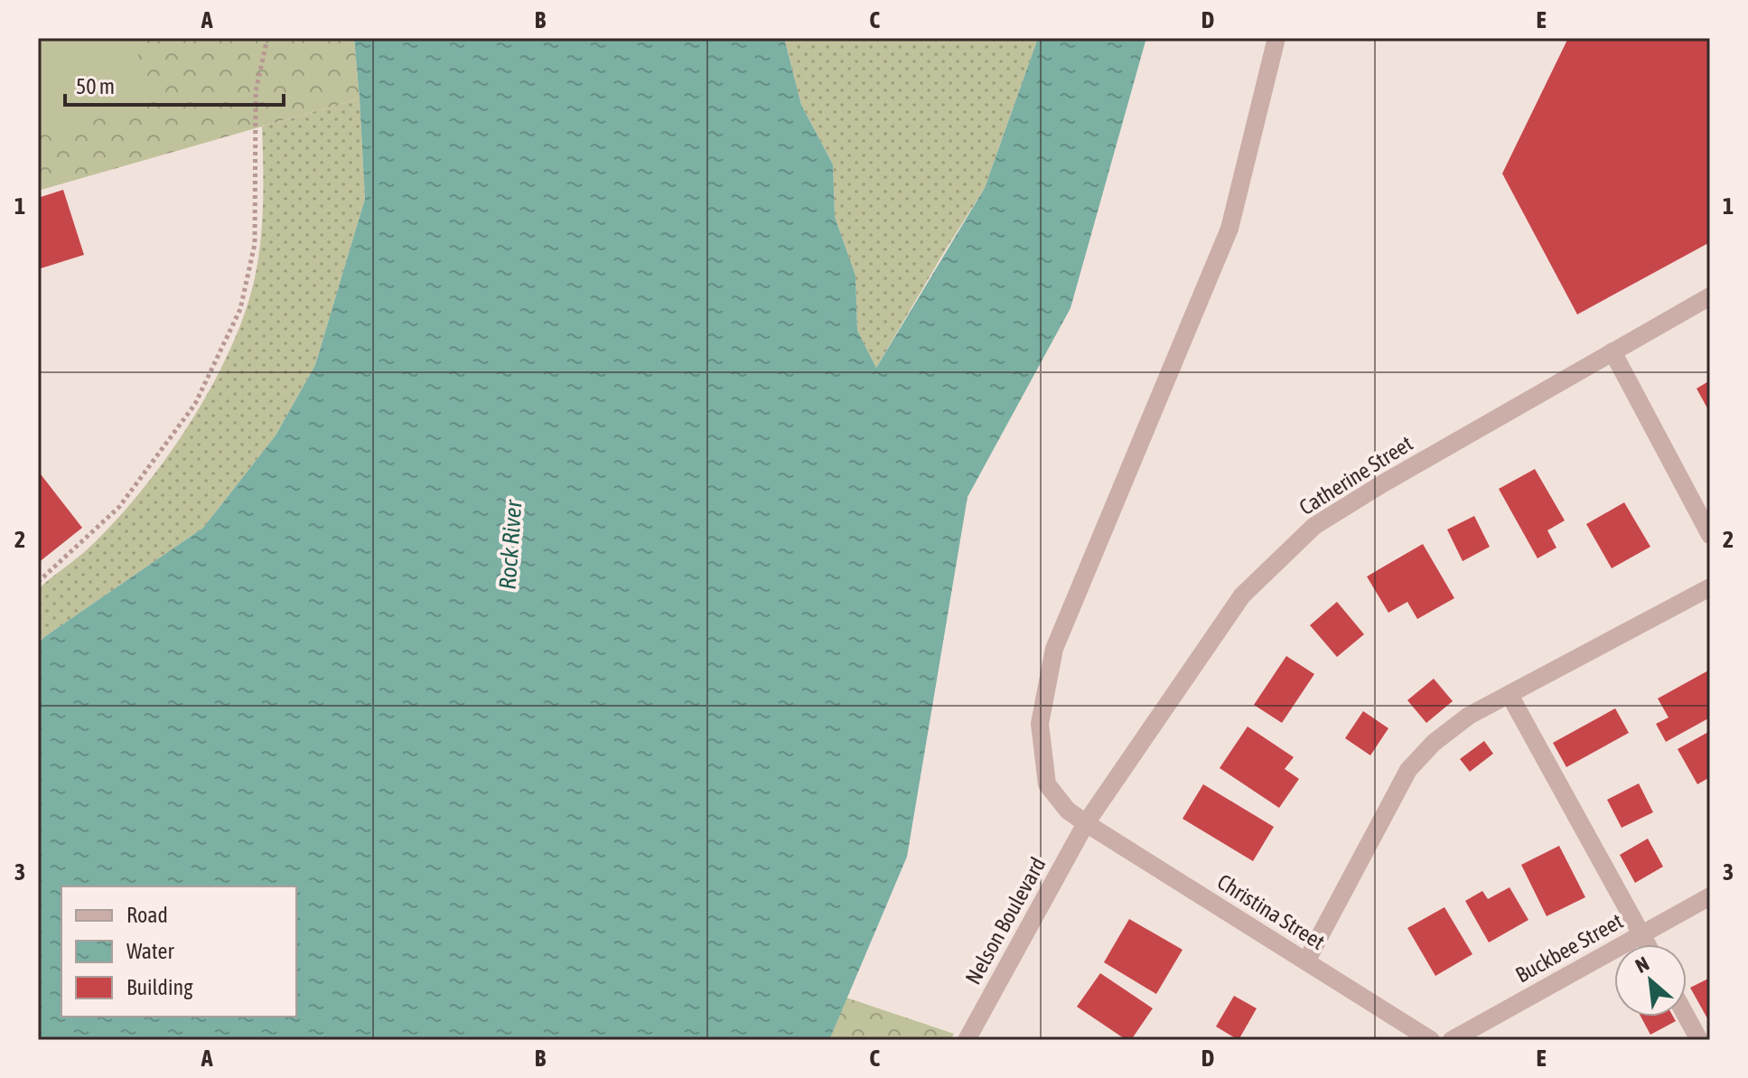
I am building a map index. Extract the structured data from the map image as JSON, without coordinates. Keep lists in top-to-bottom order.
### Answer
{
  "streets": {
    "street": [
      "Catherine Street",
      "Christina Street",
      "Nelson Boulevard",
      "Buckbee Street"
    ]
  },
  "crossings": [
    ["Catherine Street", "Christina Street"],
    ["Catherine Street", "Nelson Boulevard"],
    ["Christina Street", "Nelson Boulevard"]
  ],
  "water": ["Rock River"],
  "legend": ["Road", "Water", "Building"],
  "scale_bar": "50 m",
  "north": "top left",
  "grid": {
    "columns": [
      "A",
      "B",
      "C",
      "D",
      "E"
    ],
    "rows": ["1", "2", "3"]
  }
}
